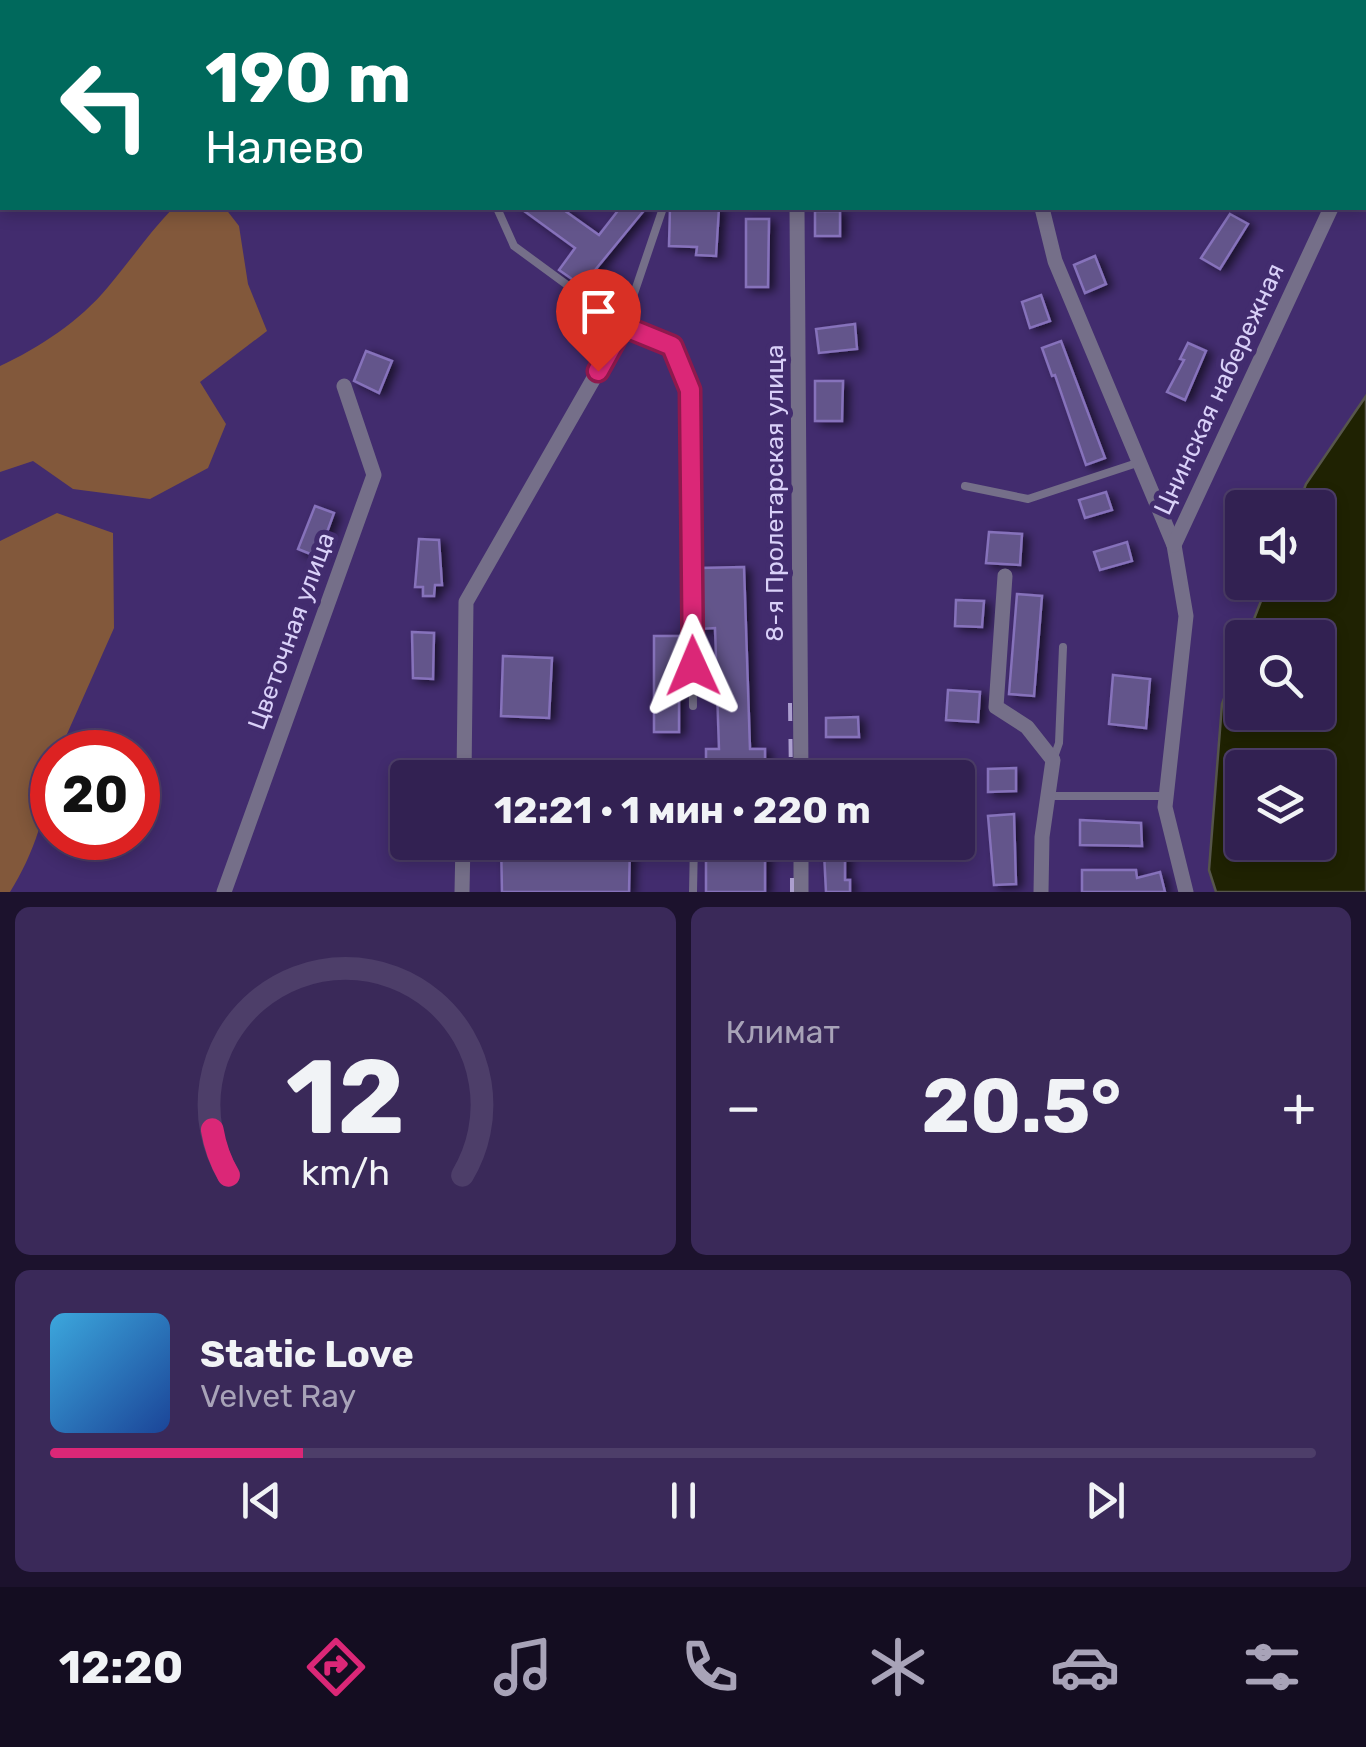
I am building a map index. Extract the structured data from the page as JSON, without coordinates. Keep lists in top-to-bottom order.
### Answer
{
  "streets": {
    "street": ["Цнинская набережная", "8-я Пролетарская улица", "Цветочная улица"]
  },
  "page": {
    "turn": ["190 m", "Налево"],
    "limit": "20",
    "trip": "12:21 · 1 мин · 220 m",
    "tile": "Климат",
    "heat": ["−", "20.5°", "+"],
    "song": ["Static Love", "Velvet Ray"],
    "tabs": "12:20",
    "gauge": ["12", "km/h"]
  }
}
